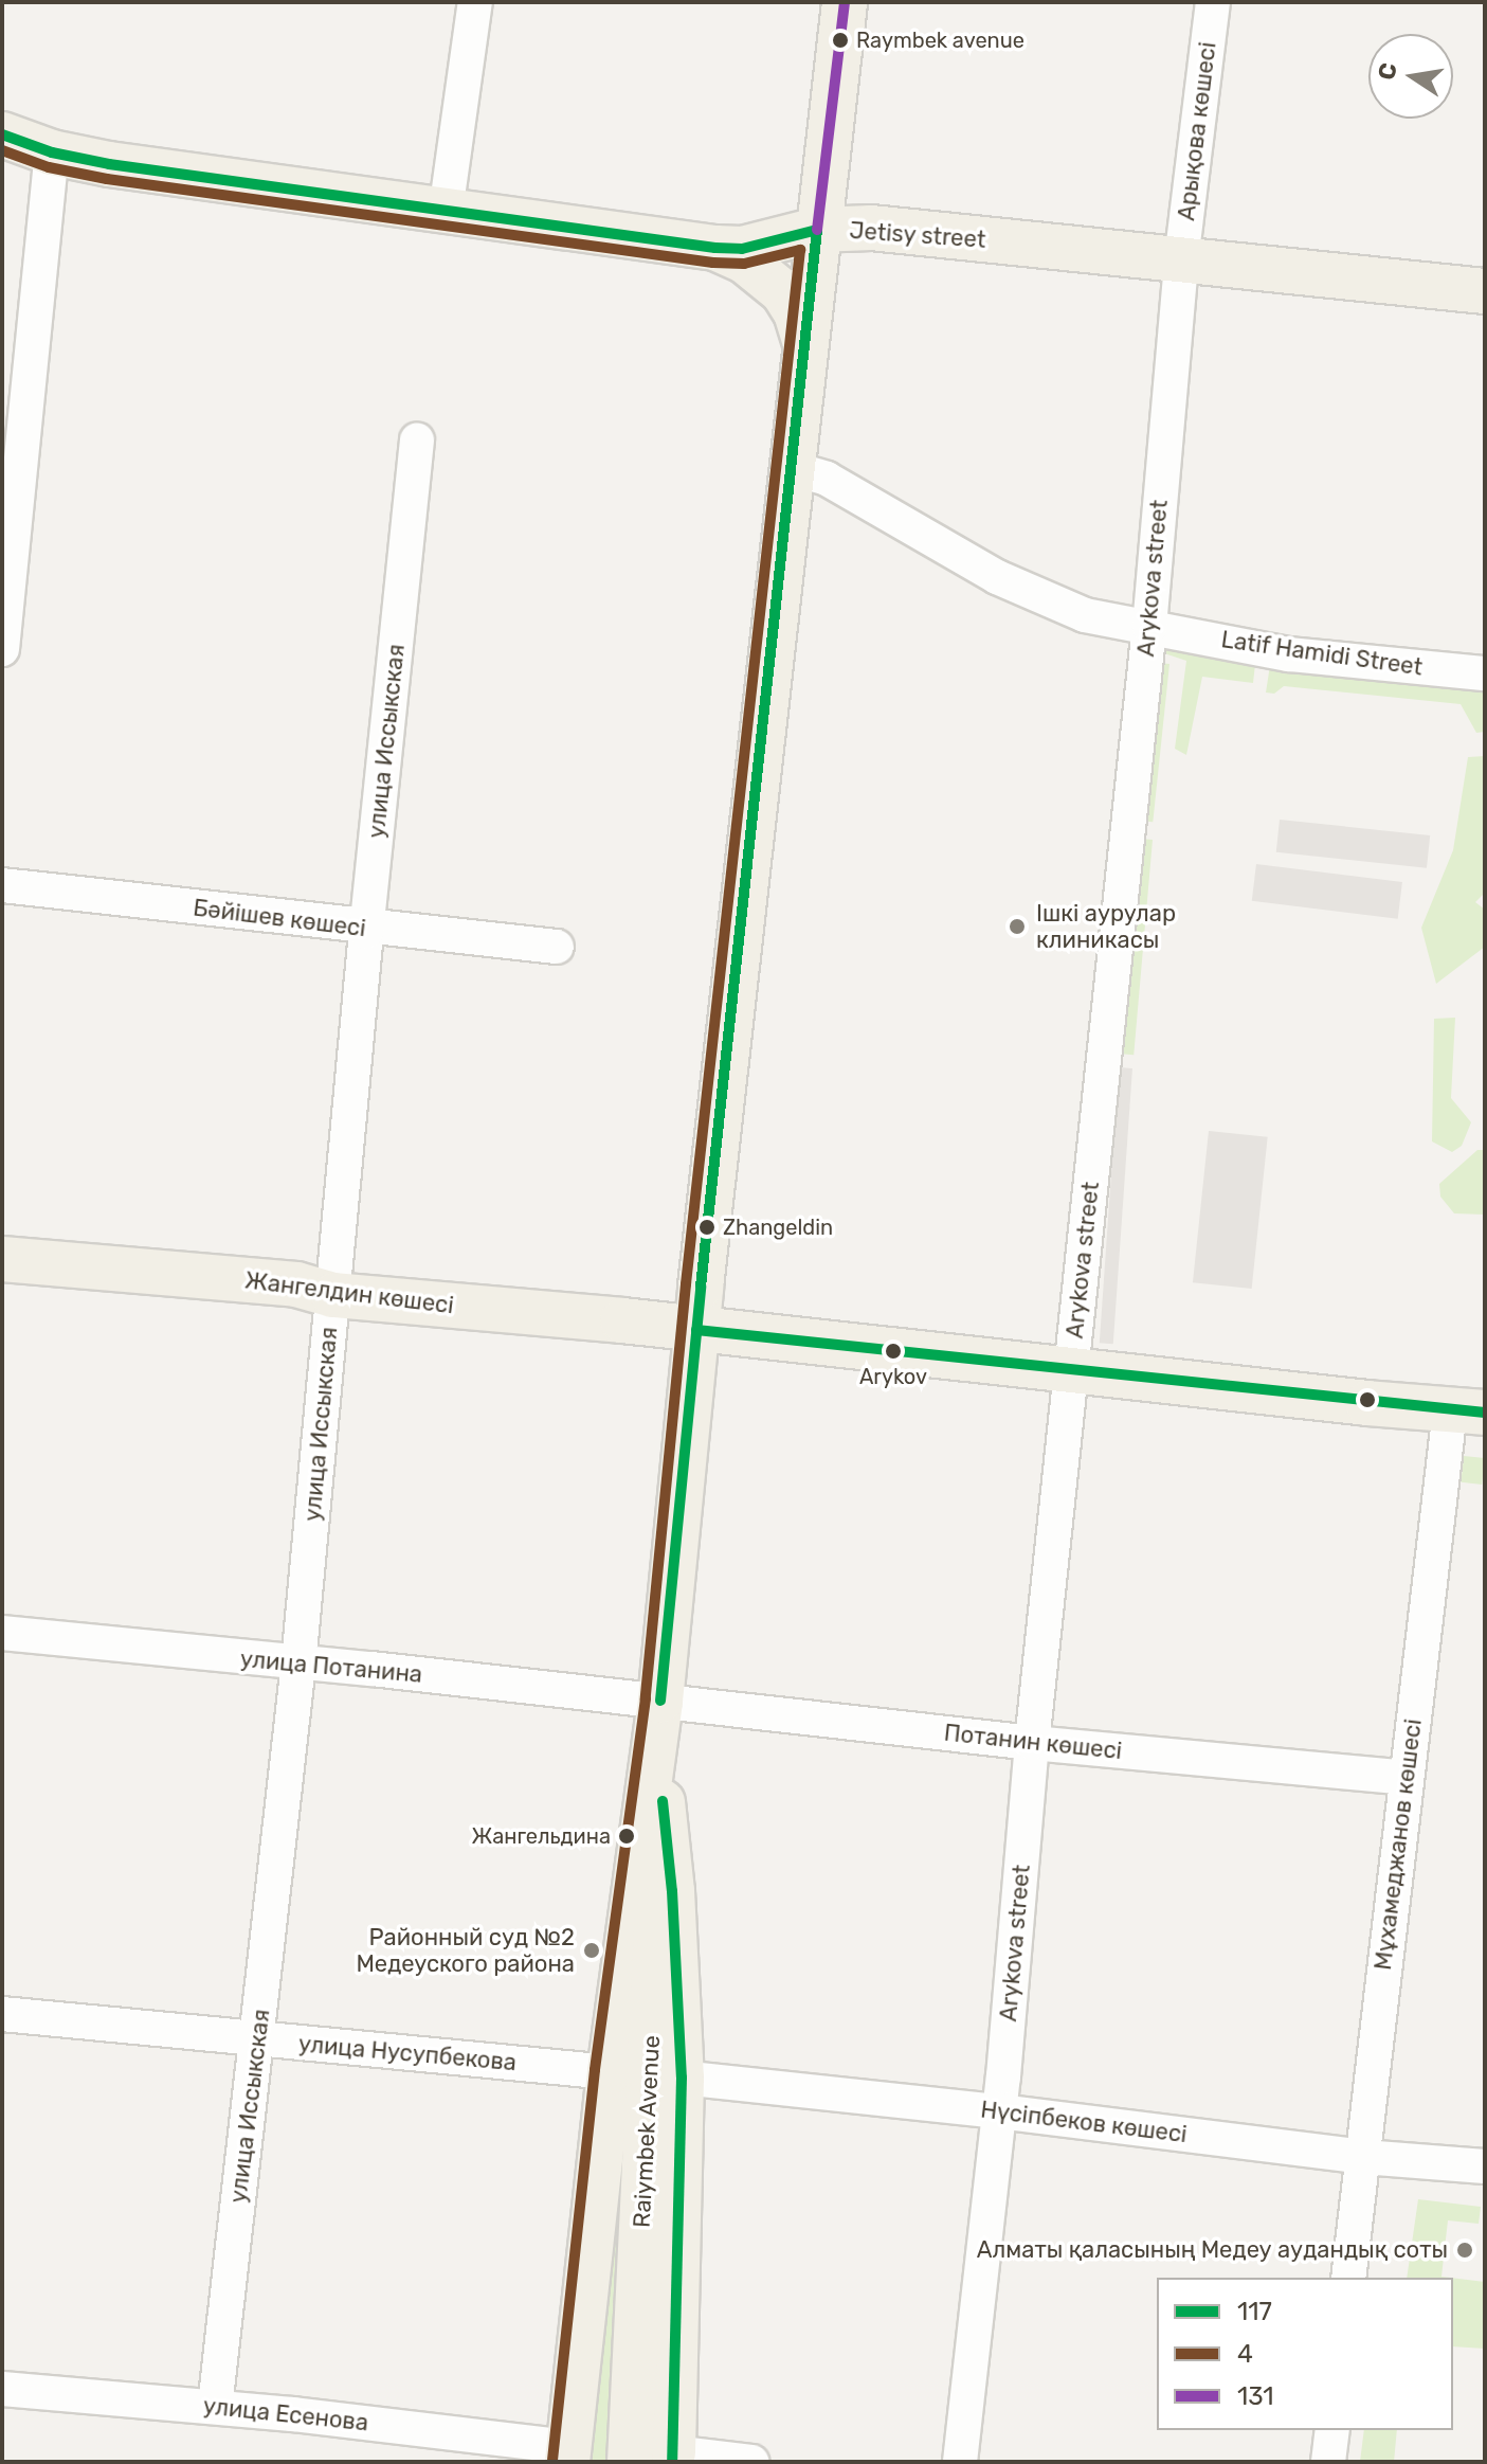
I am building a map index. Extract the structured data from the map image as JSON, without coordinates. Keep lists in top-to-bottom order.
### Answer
{
  "streets": {
    "main road": ["Jetisy street", "Жангелдин көшесі", "Raiymbek Avenue"],
    "street": [
      "Арықова көшесі",
      "Arykova street",
      "Latif Hamidi Street",
      "улица Иссыкская",
      "Бәйішев көшесі",
      "улица Потанина",
      "Потанин көшесі",
      "Мұхамеджанов көшесі",
      "улица Нусупбекова",
      "Нүсіпбеков көшесі",
      "улица Есенова"
    ]
  },
  "crossings": [
    ["Арықова көшесі", "Jetisy street"],
    ["Арықова көшесі", "Arykova street"],
    ["Jetisy street", "Arykova street"],
    ["Jetisy street", "Raiymbek Avenue"],
    ["Arykova street", "Latif Hamidi Street"],
    ["Arykova street", "Жангелдин көшесі"],
    ["Arykova street", "Потанин көшесі"],
    ["Arykova street", "Нүсіпбеков көшесі"],
    ["Latif Hamidi Street", "Raiymbek Avenue"],
    ["улица Иссыкская", "Бәйішев көшесі"],
    ["улица Иссыкская", "Жангелдин көшесі"],
    ["улица Иссыкская", "улица Потанина"],
    ["улица Иссыкская", "улица Нусупбекова"],
    ["улица Иссыкская", "улица Есенова"],
    ["Жангелдин көшесі", "Мұхамеджанов көшесі"],
    ["Жангелдин көшесі", "Raiymbek Avenue"],
    ["улица Потанина", "Потанин көшесі"],
    ["улица Потанина", "Raiymbek Avenue"],
    ["Потанин көшесі", "Мұхамеджанов көшесі"],
    ["Потанин көшесі", "Raiymbek Avenue"],
    ["Мұхамеджанов көшесі", "Нүсіпбеков көшесі"],
    ["улица Нусупбекова", "Raiymbek Avenue"],
    ["Нүсіпбеков көшесі", "Raiymbek Avenue"],
    ["Raiymbek Avenue", "улица Есенова"]
  ],
  "places": [
    "Raymbek avenue",
    "Ішкі аурулар клиникасы",
    "Zhangeldin",
    "Arykov",
    "Жангельдина",
    "Районный суд №2 Медеуского района",
    "Алматы қаласының Медеу аудандық соты"
  ],
  "lines": ["transit line 131", "transit line 117", "transit line 4"],
  "legend": ["117", "4", "131"],
  "north": "left"
}
